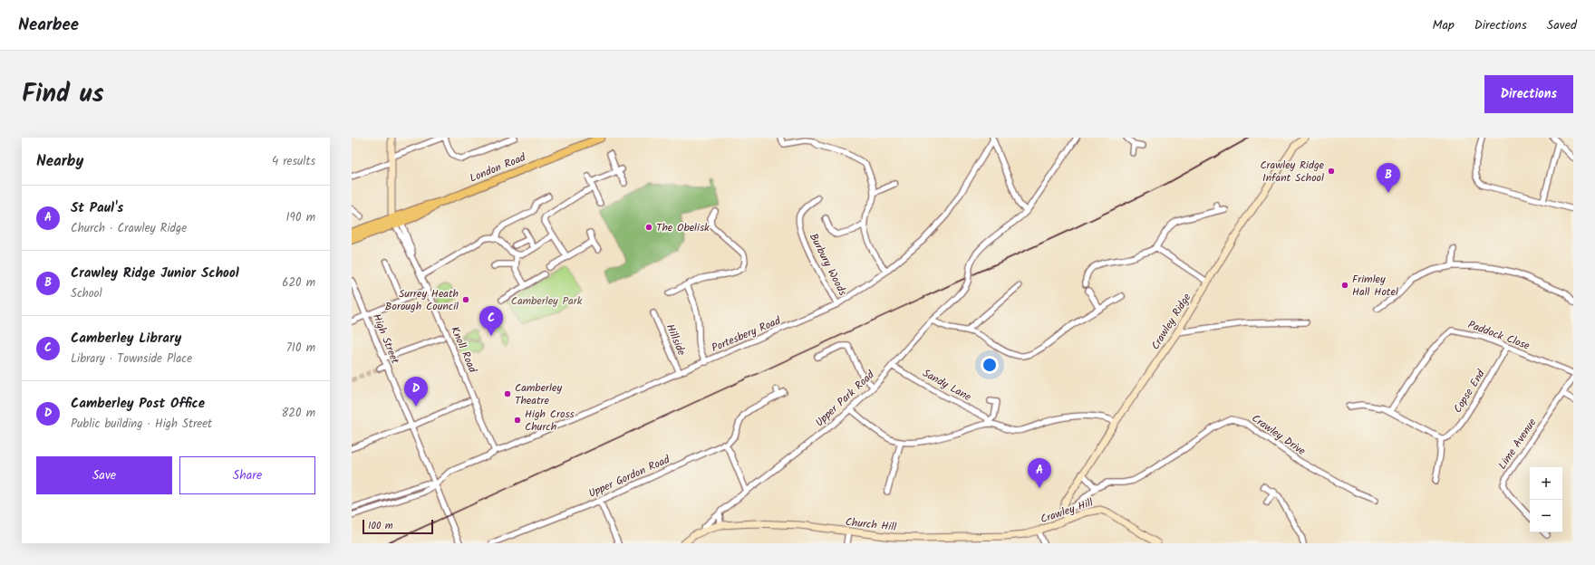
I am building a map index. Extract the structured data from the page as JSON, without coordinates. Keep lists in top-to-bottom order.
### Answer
{
  "streets": {
    "main road": ["London Road"],
    "street": [
      "Burbury Woods",
      "Crawley Ridge",
      "Portesbery Road",
      "Paddock Close",
      "High Street",
      "Hillside",
      "Knoll Road",
      "Sandy Lane",
      "Copse End",
      "Upper Park Road",
      "Crawley Drive",
      "Lime Avenue",
      "Upper Gordon Road",
      "Crawley Hill",
      "Church Hill"
    ]
  },
  "crossings": [
    ["London Road", "Knoll Road"],
    ["Burbury Woods", "Portesbery Road"],
    ["Crawley Ridge", "Sandy Lane"],
    ["Crawley Ridge", "Crawley Drive"],
    ["Portesbery Road", "High Street"],
    ["Portesbery Road", "Hillside"],
    ["Portesbery Road", "Knoll Road"],
    ["Paddock Close", "Copse End"],
    ["Sandy Lane", "Upper Park Road"],
    ["Upper Park Road", "Church Hill"],
    ["Crawley Hill", "Church Hill"]
  ],
  "parks": ["Camberley Park"],
  "places": [
    "Crawley Ridge Infant School",
    "The Obelisk",
    "Frimley Hall Hotel",
    "Surrey Heath Borough Council",
    "Camberley Theatre",
    "High Cross Church"
  ],
  "scale_bar": "100 m",
  "page": {
    "header": "Nearbee",
    "nav": ["Map", "Directions", "Saved"],
    "title": "Find us",
    "buttons": [
      "Directions",
      ["Save", "Share"]
    ],
    "heading": ["Nearby", "4 results"],
    "pins": [
      "B",
      "C",
      "D",
      "A"
    ],
    "list": [
      {
        "mark": "A",
        "name": "St Paul's",
        "note": "Church · Crawley Ridge",
        "value": "190 m"
      },
      {
        "mark": "B",
        "name": "Crawley Ridge Junior School",
        "note": "School",
        "value": "620 m"
      },
      {
        "mark": "C",
        "name": "Camberley Library",
        "note": "Library · Townside Place",
        "value": "710 m"
      },
      {
        "mark": "D",
        "name": "Camberley Post Office",
        "note": "Public building · High Street",
        "value": "820 m"
      }
    ],
    "map_buttons": ["+", "−"],
    "scale": "100 m"
  }
}
